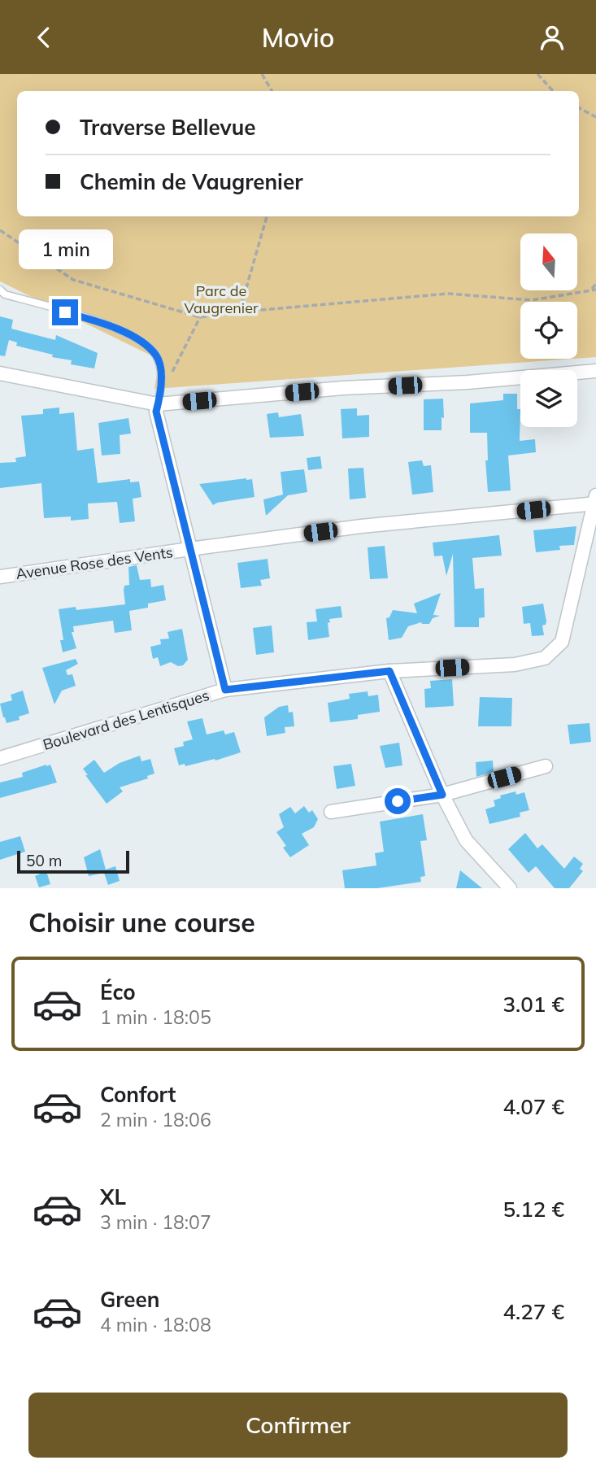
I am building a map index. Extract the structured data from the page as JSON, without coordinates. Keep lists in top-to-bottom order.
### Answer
{
  "streets": {
    "street": ["Avenue Rose des Vents", "Boulevard des Lentisques"]
  },
  "crossings": [
    ["Avenue Rose des Vents", "Boulevard des Lentisques"]
  ],
  "parks": ["Parc de Vaugrenier"],
  "scale_bar": "50 m",
  "north": "top",
  "page": {
    "header": "Movio",
    "banner": ["Traverse Bellevue", "Chemin de Vaugrenier"],
    "bubble": "1 min",
    "scale": "50 m",
    "heading": "Choisir une course",
    "list": [
      {
        "name": "Éco",
        "note": "1 min · 18:05",
        "value": "3.01 €"
      },
      {
        "name": "Confort",
        "note": "2 min · 18:06",
        "value": "4.07 €"
      },
      {
        "name": "XL",
        "note": "3 min · 18:07",
        "value": "5.12 €"
      },
      {
        "name": "Green",
        "note": "4 min · 18:08",
        "value": "4.27 €"
      }
    ],
    "buttons": "Confirmer"
  }
}
